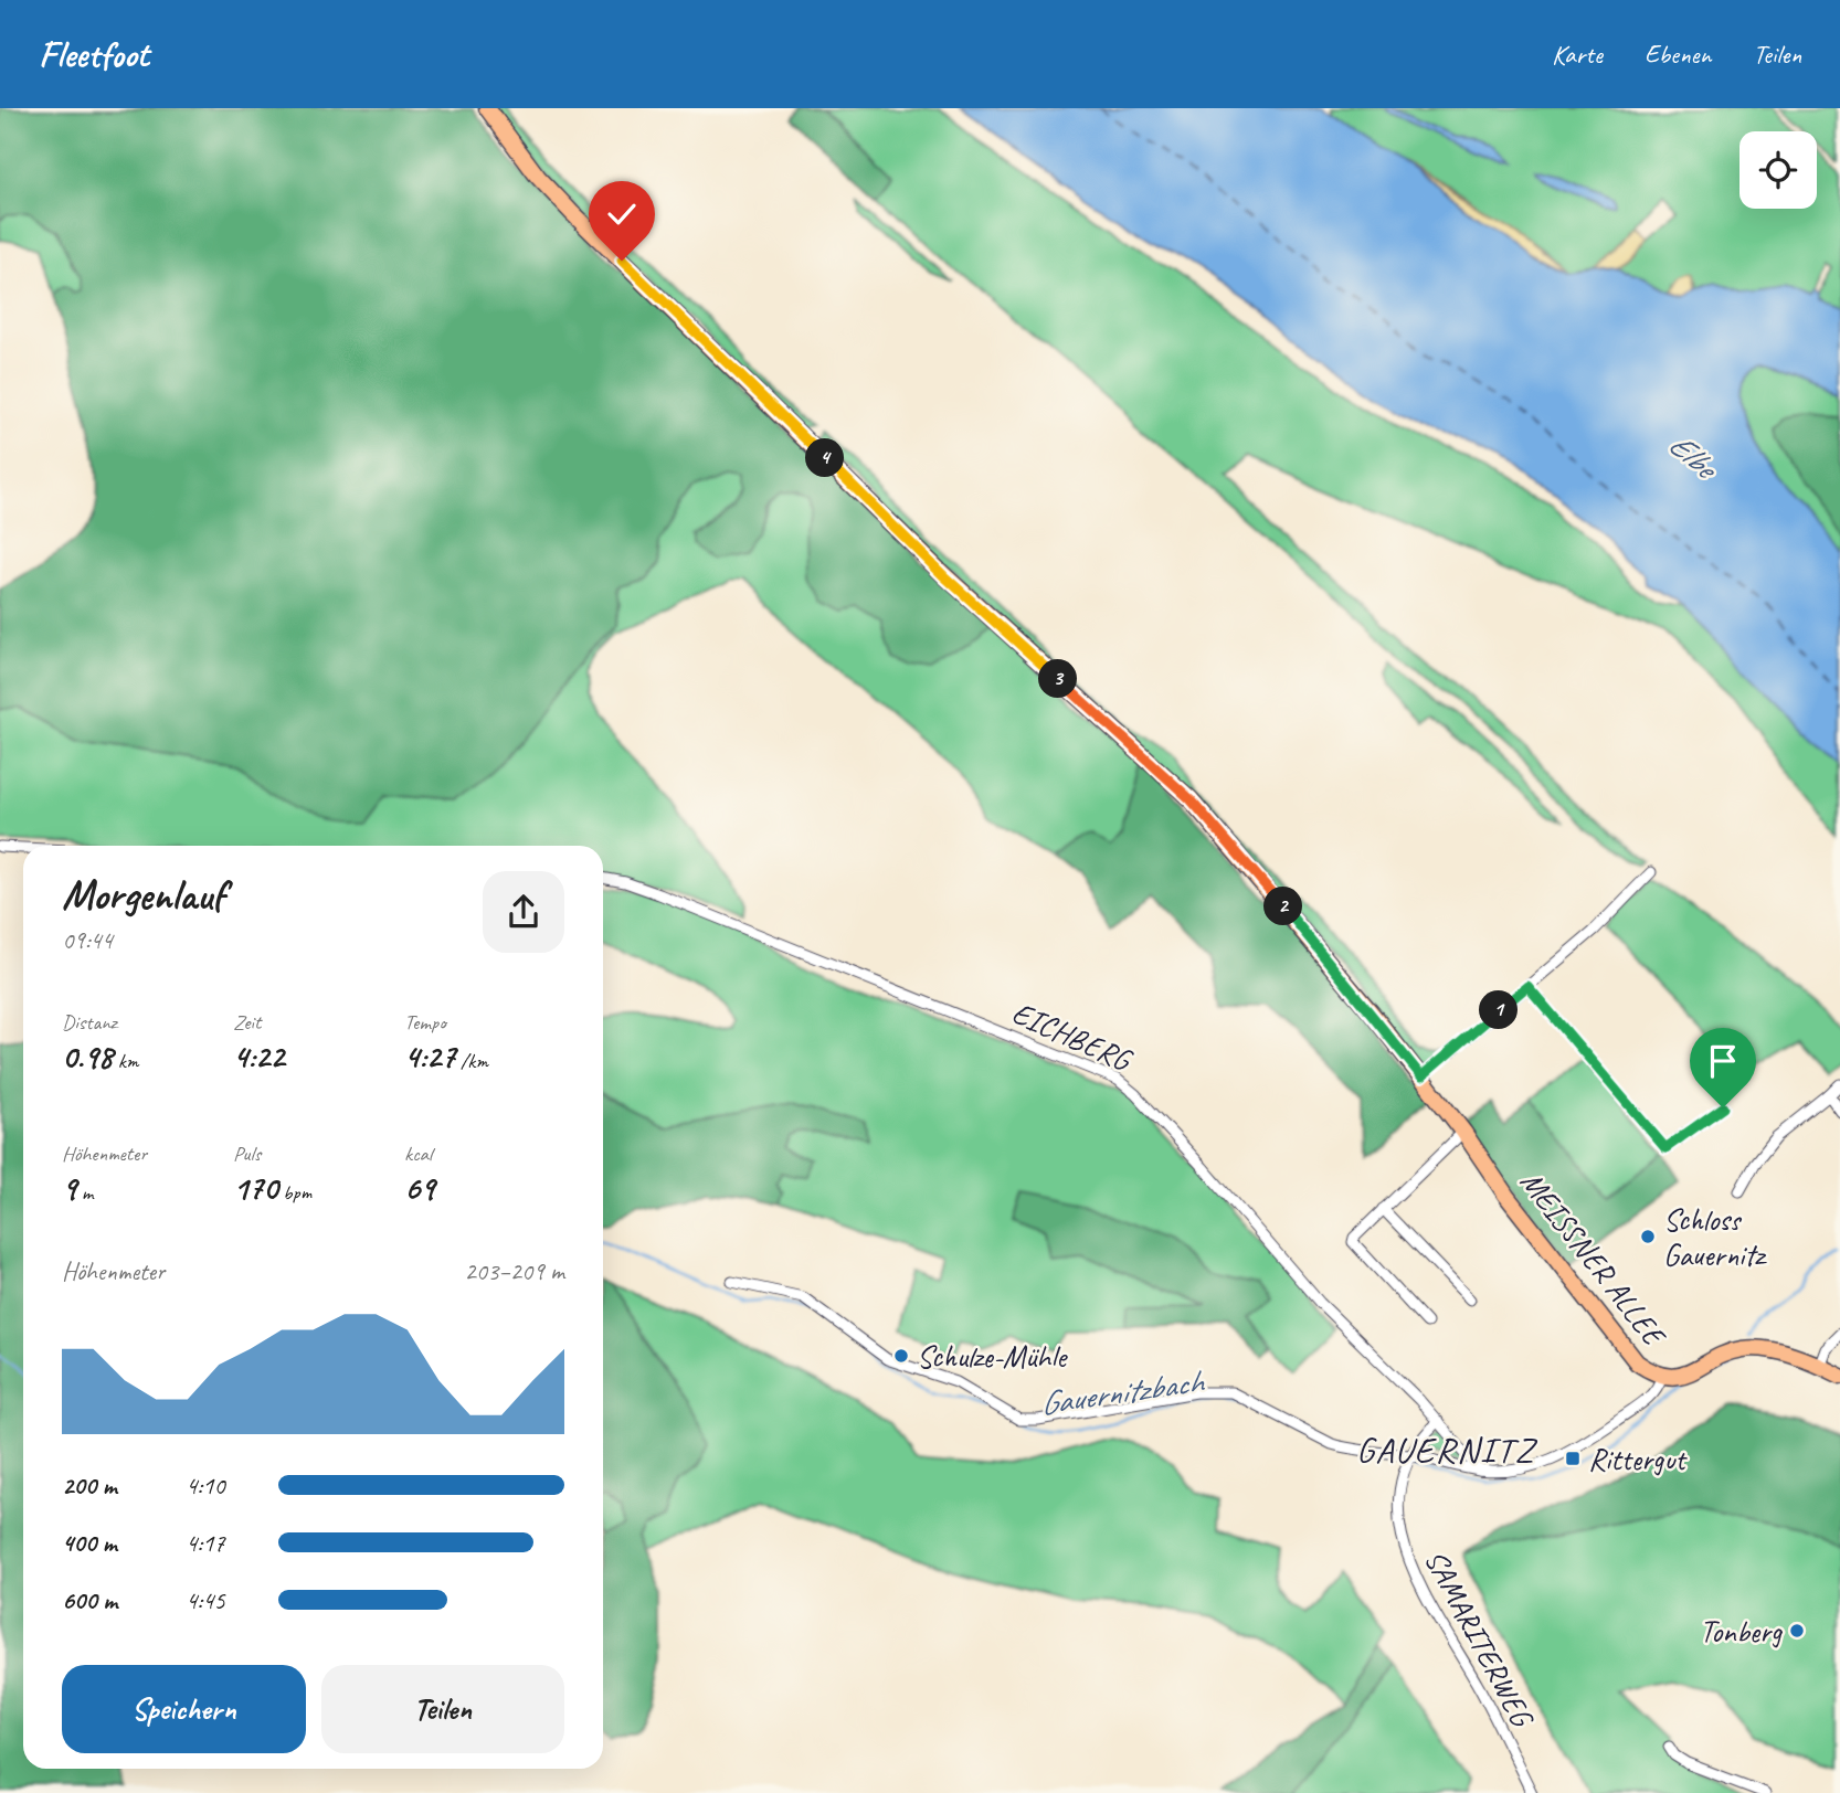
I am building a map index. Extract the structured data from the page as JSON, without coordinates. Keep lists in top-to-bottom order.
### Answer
{
  "streets": {
    "main road": ["MEISSNER ALLEE"],
    "street": ["EICHBERG", "SAMARITERWEG"]
  },
  "districts": ["GAUERNITZ"],
  "water": ["Elbe", "Gauernitzbach"],
  "places": {
    "other": ["Schloss Gauernitz", "Schulze-Mühle", "Tonberg"],
    "transit": ["Rittergut"]
  },
  "page": {
    "header": "Fleetfoot",
    "nav": ["Karte", "Ebenen", "Teilen"],
    "pins": [
      "4",
      "3",
      "2",
      "1"
    ],
    "heading": ["Morgenlauf", "09:44"],
    "stats": [
      ["Distanz", "0.98 km"],
      ["Zeit", "4:22"],
      ["Tempo", "4:27 /km"],
      ["Höhenmeter", "9 m"],
      ["Puls", "170 bpm"],
      ["kcal", "69"]
    ],
    "chart": ["Höhenmeter", "203–209 m"],
    "list": [
      {
        "name": "200 m",
        "note": "4:10"
      },
      {
        "name": "400 m",
        "note": "4:17"
      },
      {
        "name": "600 m",
        "note": "4:45"
      }
    ],
    "buttons": ["Speichern", "Teilen"]
  }
}
